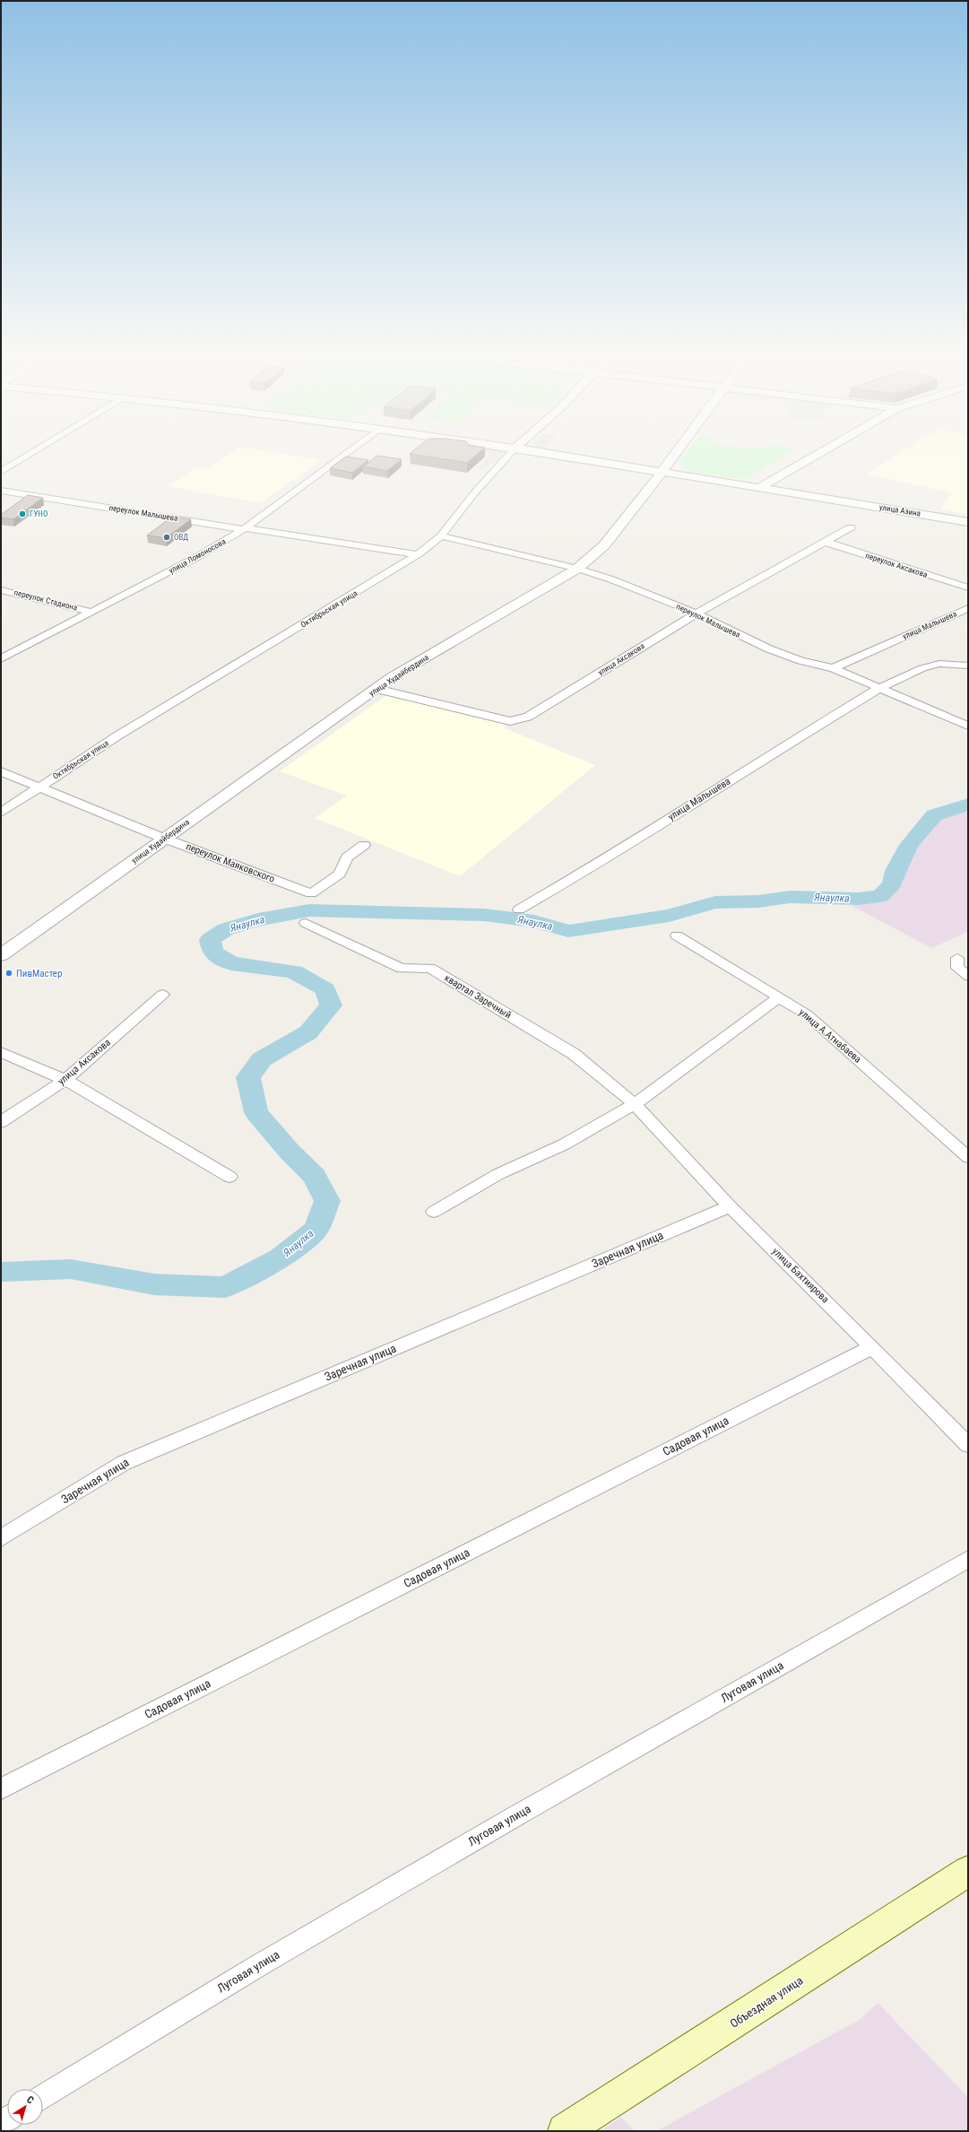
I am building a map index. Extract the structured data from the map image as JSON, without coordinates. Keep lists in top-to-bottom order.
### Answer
{
  "streets": {
    "main road": ["Объездная улица"],
    "street": [
      "улица Азина",
      "переулок Малышева",
      "улица Ломоносова",
      "переулок Аксакова",
      "переулок Стадиона",
      "Октябрьская улица",
      "улица Малышева",
      "улица Аксакова",
      "улица Худайбердина",
      "переулок Маяковского",
      "квартал Заречный",
      "улица А.Атнабаева",
      "Заречная улица",
      "улица Бахтиярова",
      "Садовая улица",
      "Луговая улица"
    ]
  },
  "crossings": [
    ["улица Азина", "улица Худайбердина"],
    ["переулок Малышева", "улица Ломоносова"],
    ["переулок Малышева", "Октябрьская улица"],
    ["переулок Малышева", "улица Малышева"],
    ["переулок Малышева", "улица Аксакова"],
    ["переулок Малышева", "улица Худайбердина"],
    ["улица Ломоносова", "переулок Стадиона"],
    ["переулок Аксакова", "улица Аксакова"],
    ["Октябрьская улица", "переулок Маяковского"],
    ["улица Аксакова", "улица Худайбердина"],
    ["улица Худайбердина", "переулок Маяковского"],
    ["квартал Заречный", "улица Бахтиярова"],
    ["Заречная улица", "улица Бахтиярова"],
    ["улица Бахтиярова", "Садовая улица"]
  ],
  "water": ["Янаулка"],
  "places": ["ГУНО", "ОВД", "ПивМастер"],
  "north": "top right"
}
